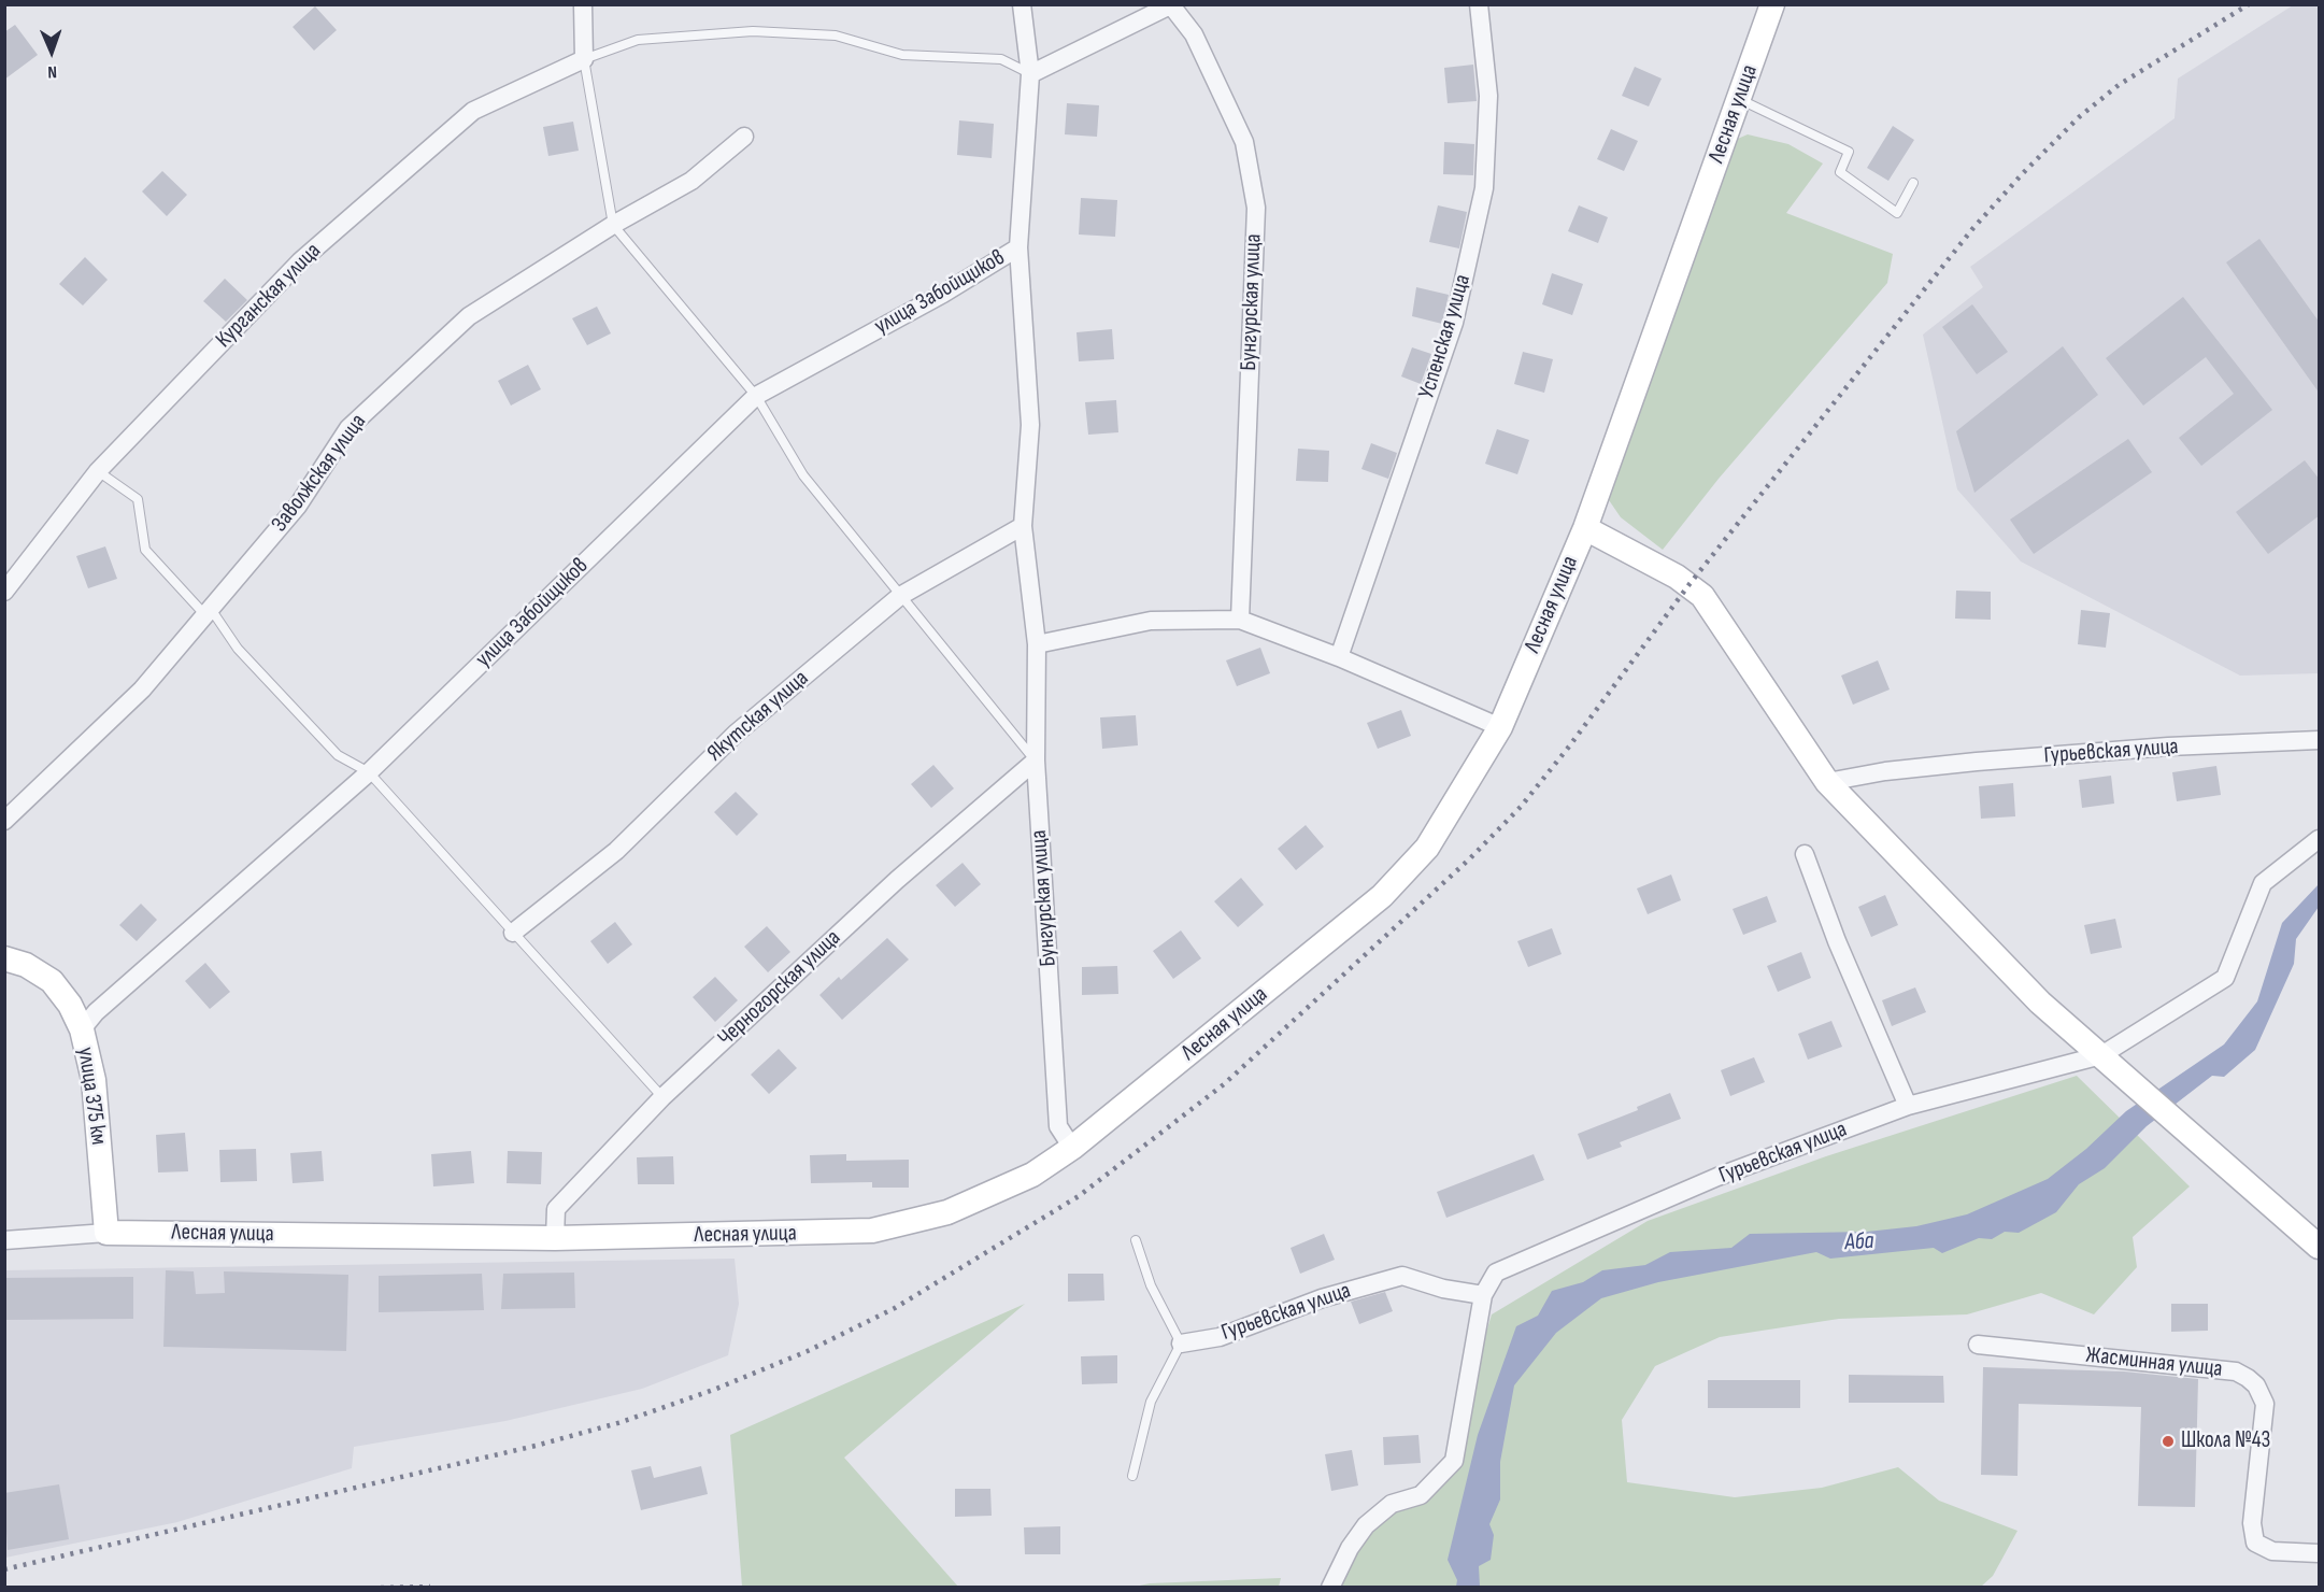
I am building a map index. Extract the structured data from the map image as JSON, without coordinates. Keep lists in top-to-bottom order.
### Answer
{
  "streets": {
    "main road": ["Лесная улица", "улица 375 км"],
    "street": [
      "улица Забойщиков",
      "Курганская улица",
      "Бунгурская улица",
      "Успенская улица",
      "Заволжская улица",
      "Якутская улица",
      "Гурьевская улица",
      "Черногорская улица",
      "Жасминная улица"
    ]
  },
  "crossings": [
    ["Лесная улица", "Бунгурская улица"],
    ["Лесная улица", "Черногорская улица"],
    ["Лесная улица", "улица 375 км"],
    ["улица Забойщиков", "Бунгурская улица"],
    ["улица Забойщиков", "улица 375 км"],
    ["Бунгурская улица", "Якутская улица"],
    ["Бунгурская улица", "Черногорская улица"]
  ],
  "water": ["Аба"],
  "places": ["Школа №43"],
  "north": "bottom"
}
